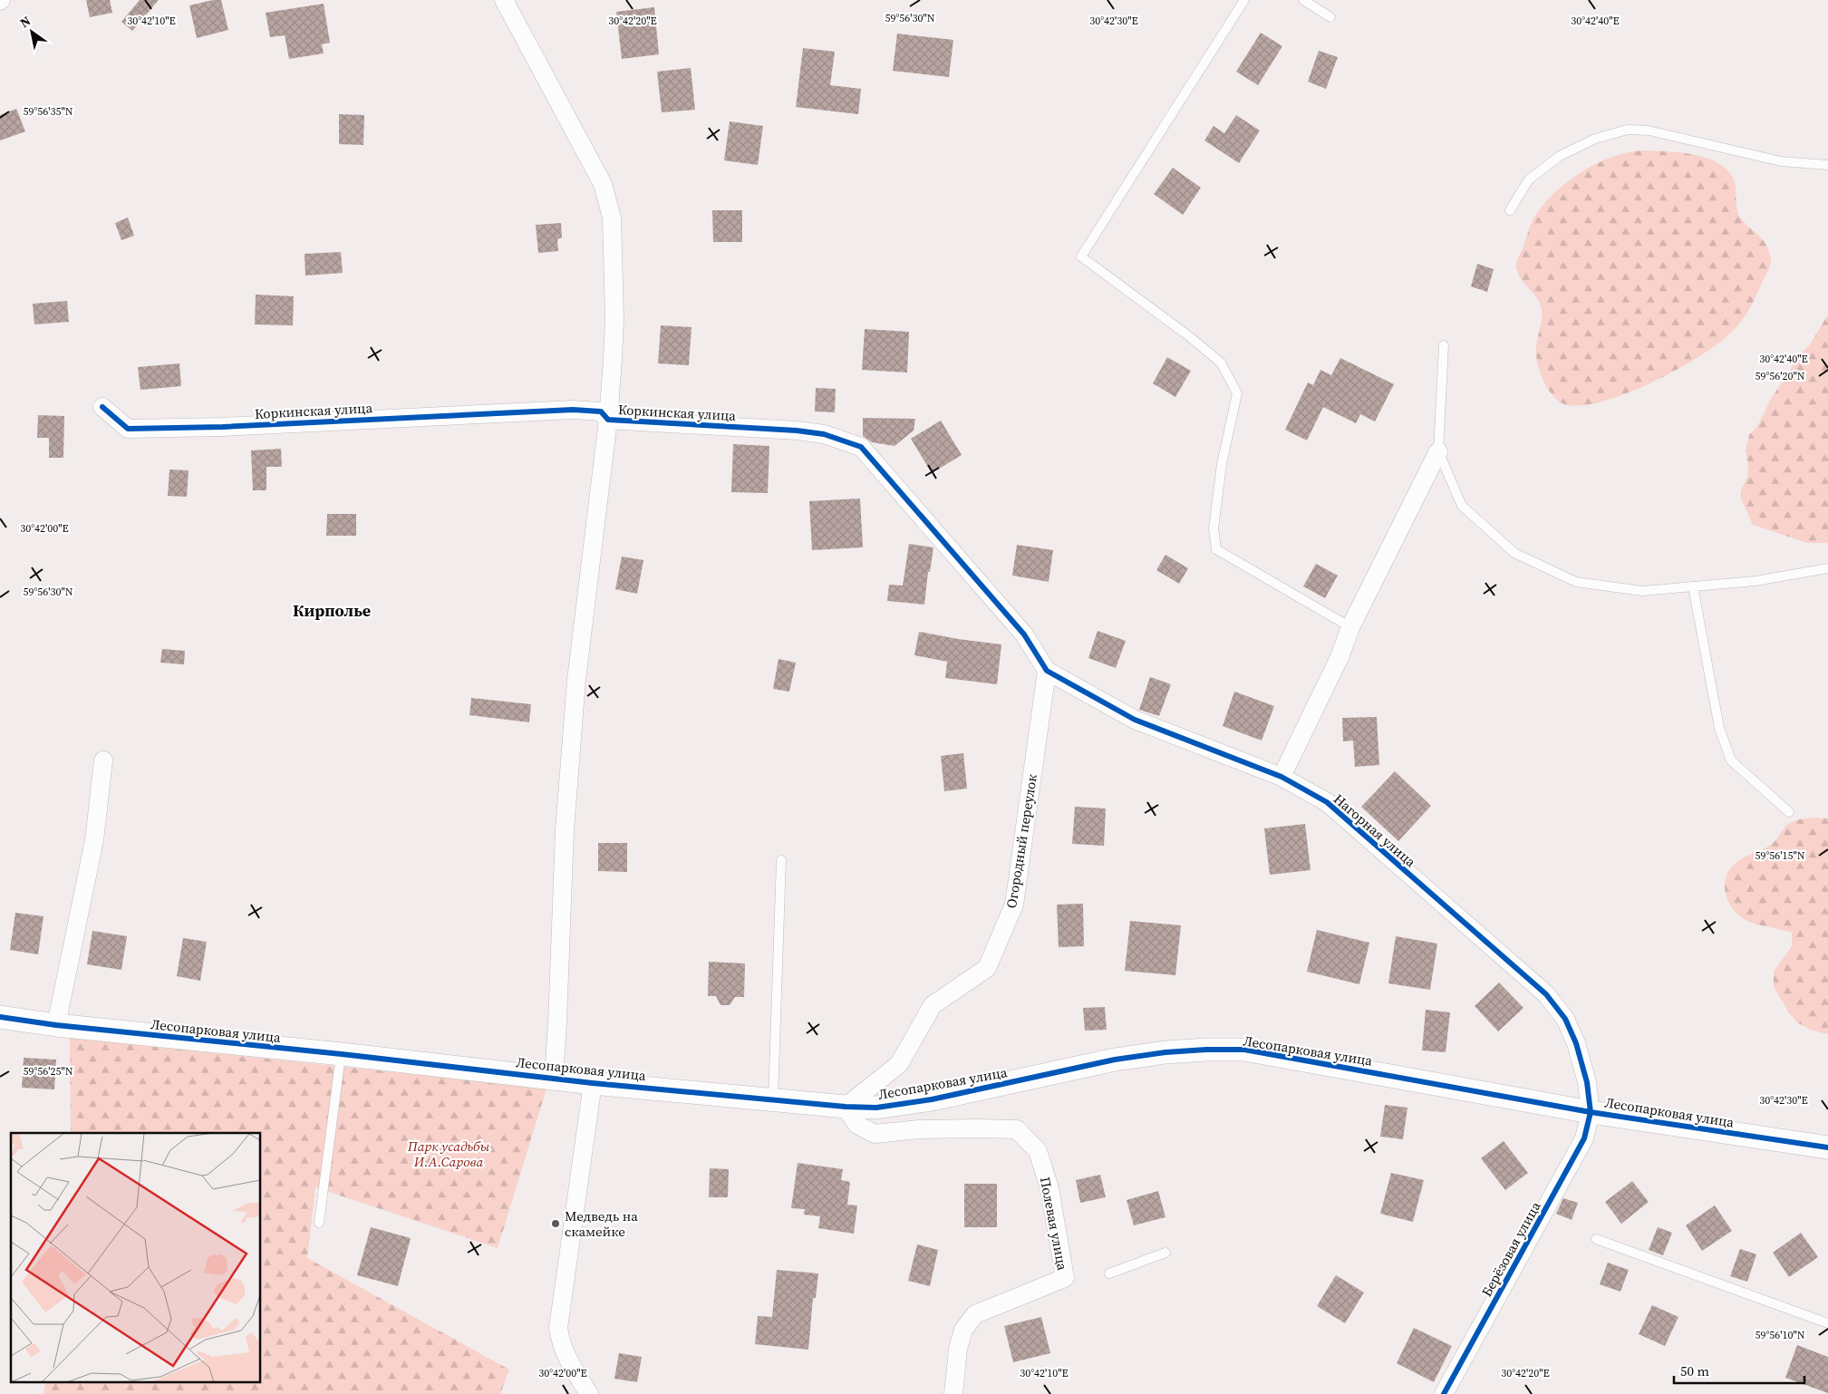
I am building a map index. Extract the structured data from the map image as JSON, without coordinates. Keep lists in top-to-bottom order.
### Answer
{
  "streets": {
    "street": [
      "Коркинская улица",
      "Нагорная улица",
      "Огородный переулок",
      "Лесопарковая улица",
      "Полевая улица",
      "Берёзовая улица"
    ]
  },
  "crossings": [
    ["Коркинская улица", "Нагорная улица"],
    ["Коркинская улица", "Огородный переулок"],
    ["Нагорная улица", "Огородный переулок"],
    ["Нагорная улица", "Лесопарковая улица"],
    ["Нагорная улица", "Берёзовая улица"],
    ["Огородный переулок", "Лесопарковая улица"],
    ["Огородный переулок", "Полевая улица"],
    ["Лесопарковая улица", "Полевая улица"],
    ["Лесопарковая улица", "Берёзовая улица"]
  ],
  "districts": ["Кирполье"],
  "parks": ["Парк усадьбы И.А.Сарова"],
  "places": ["Медведь на скамейке"],
  "scale_bar": "50 m",
  "north": "top left",
  "coordinates": [
    "59°56'30\"N",
    "30°42'40\"E",
    "30°42'10\"E",
    "30°42'20\"E",
    "30°42'30\"E",
    "59°56'35\"N",
    "59°56'20\"N",
    "30°42'00\"E",
    "59°56'15\"N",
    "59°56'25\"N",
    "59°56'10\"N"
  ]
}
